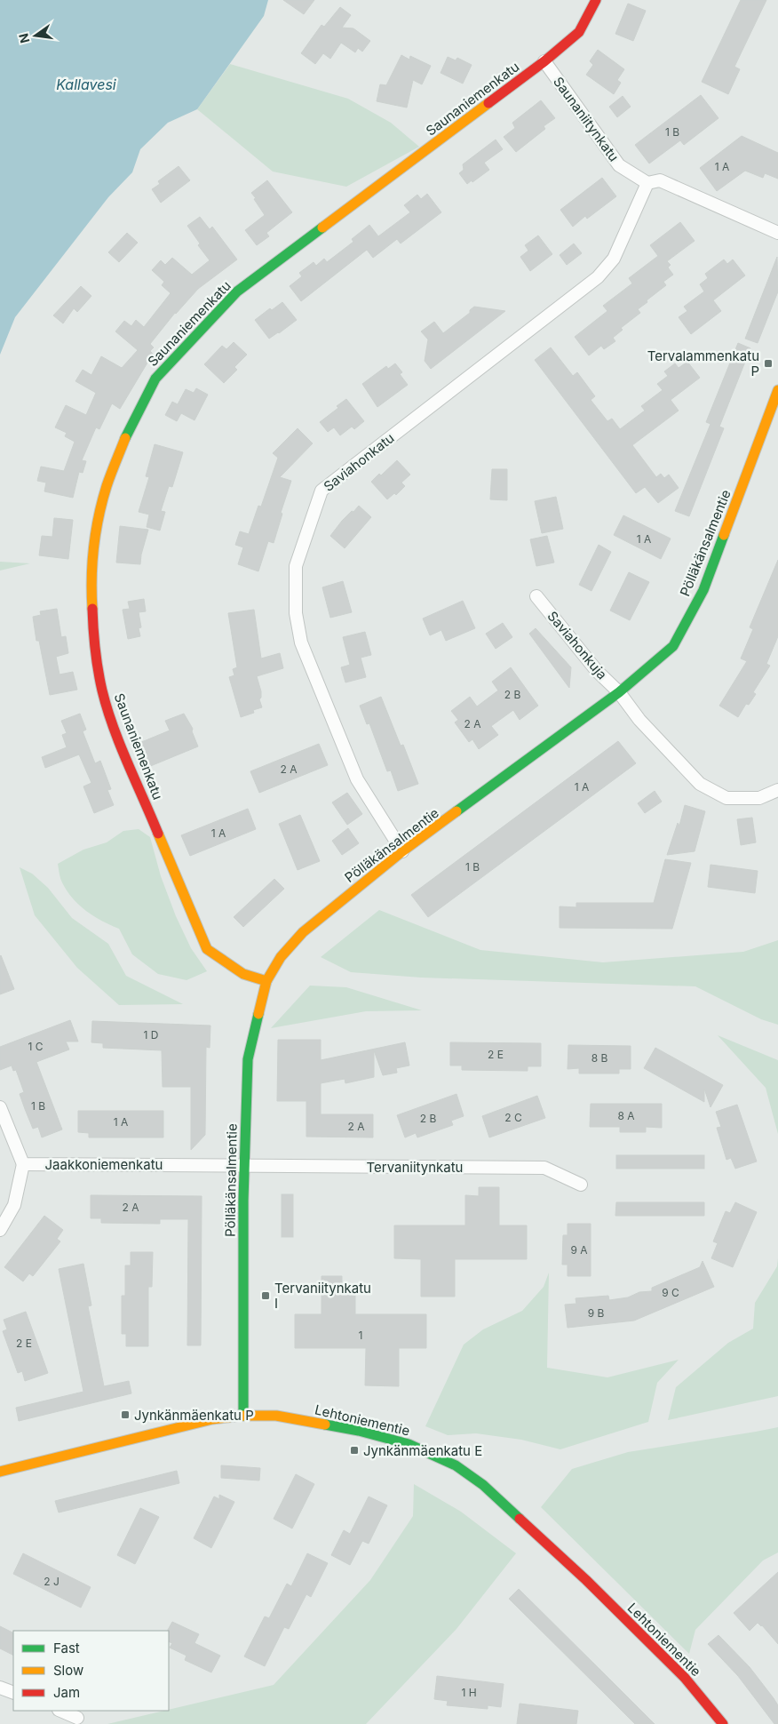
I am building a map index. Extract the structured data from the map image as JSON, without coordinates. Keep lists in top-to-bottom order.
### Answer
{
  "streets": {
    "street": [
      "Saunaniemenkatu",
      "Saunaniitynkatu",
      "Saviahonkatu",
      "Pölläkänsalmentie",
      "Saviahonkuja",
      "Jaakkoniemenkatu",
      "Tervaniitynkatu",
      "Lehtoniementie"
    ]
  },
  "crossings": [
    ["Saunaniemenkatu", "Saunaniitynkatu"],
    ["Saunaniemenkatu", "Pölläkänsalmentie"],
    ["Saunaniitynkatu", "Saviahonkatu"],
    ["Saviahonkatu", "Pölläkänsalmentie"],
    ["Pölläkänsalmentie", "Saviahonkuja"],
    ["Pölläkänsalmentie", "Jaakkoniemenkatu"],
    ["Pölläkänsalmentie", "Tervaniitynkatu"],
    ["Pölläkänsalmentie", "Lehtoniementie"],
    ["Jaakkoniemenkatu", "Tervaniitynkatu"]
  ],
  "water": ["Kallavesi"],
  "places": {
    "transit": [
      "Tervalammenkatu P",
      "Tervaniitynkatu I",
      "Jynkänmäenkatu P",
      "Jynkänmäenkatu E"
    ]
  },
  "house_numbers": [
    "1 B",
    "1 A",
    "1 A",
    "2 B",
    "2 A",
    "2 A",
    "1 A",
    "1 A",
    "1 B",
    "1 D",
    "1 C",
    "2 E",
    "8 B",
    "1 B",
    "8 A",
    "2 C",
    "2 B",
    "1 A",
    "2 A",
    "2 A",
    "9 A",
    "9 C",
    "9 B",
    "1",
    "2 E",
    "2 J",
    "1 H"
  ],
  "legend": ["Fast", "Slow", "Jam"],
  "north": "left"
}
